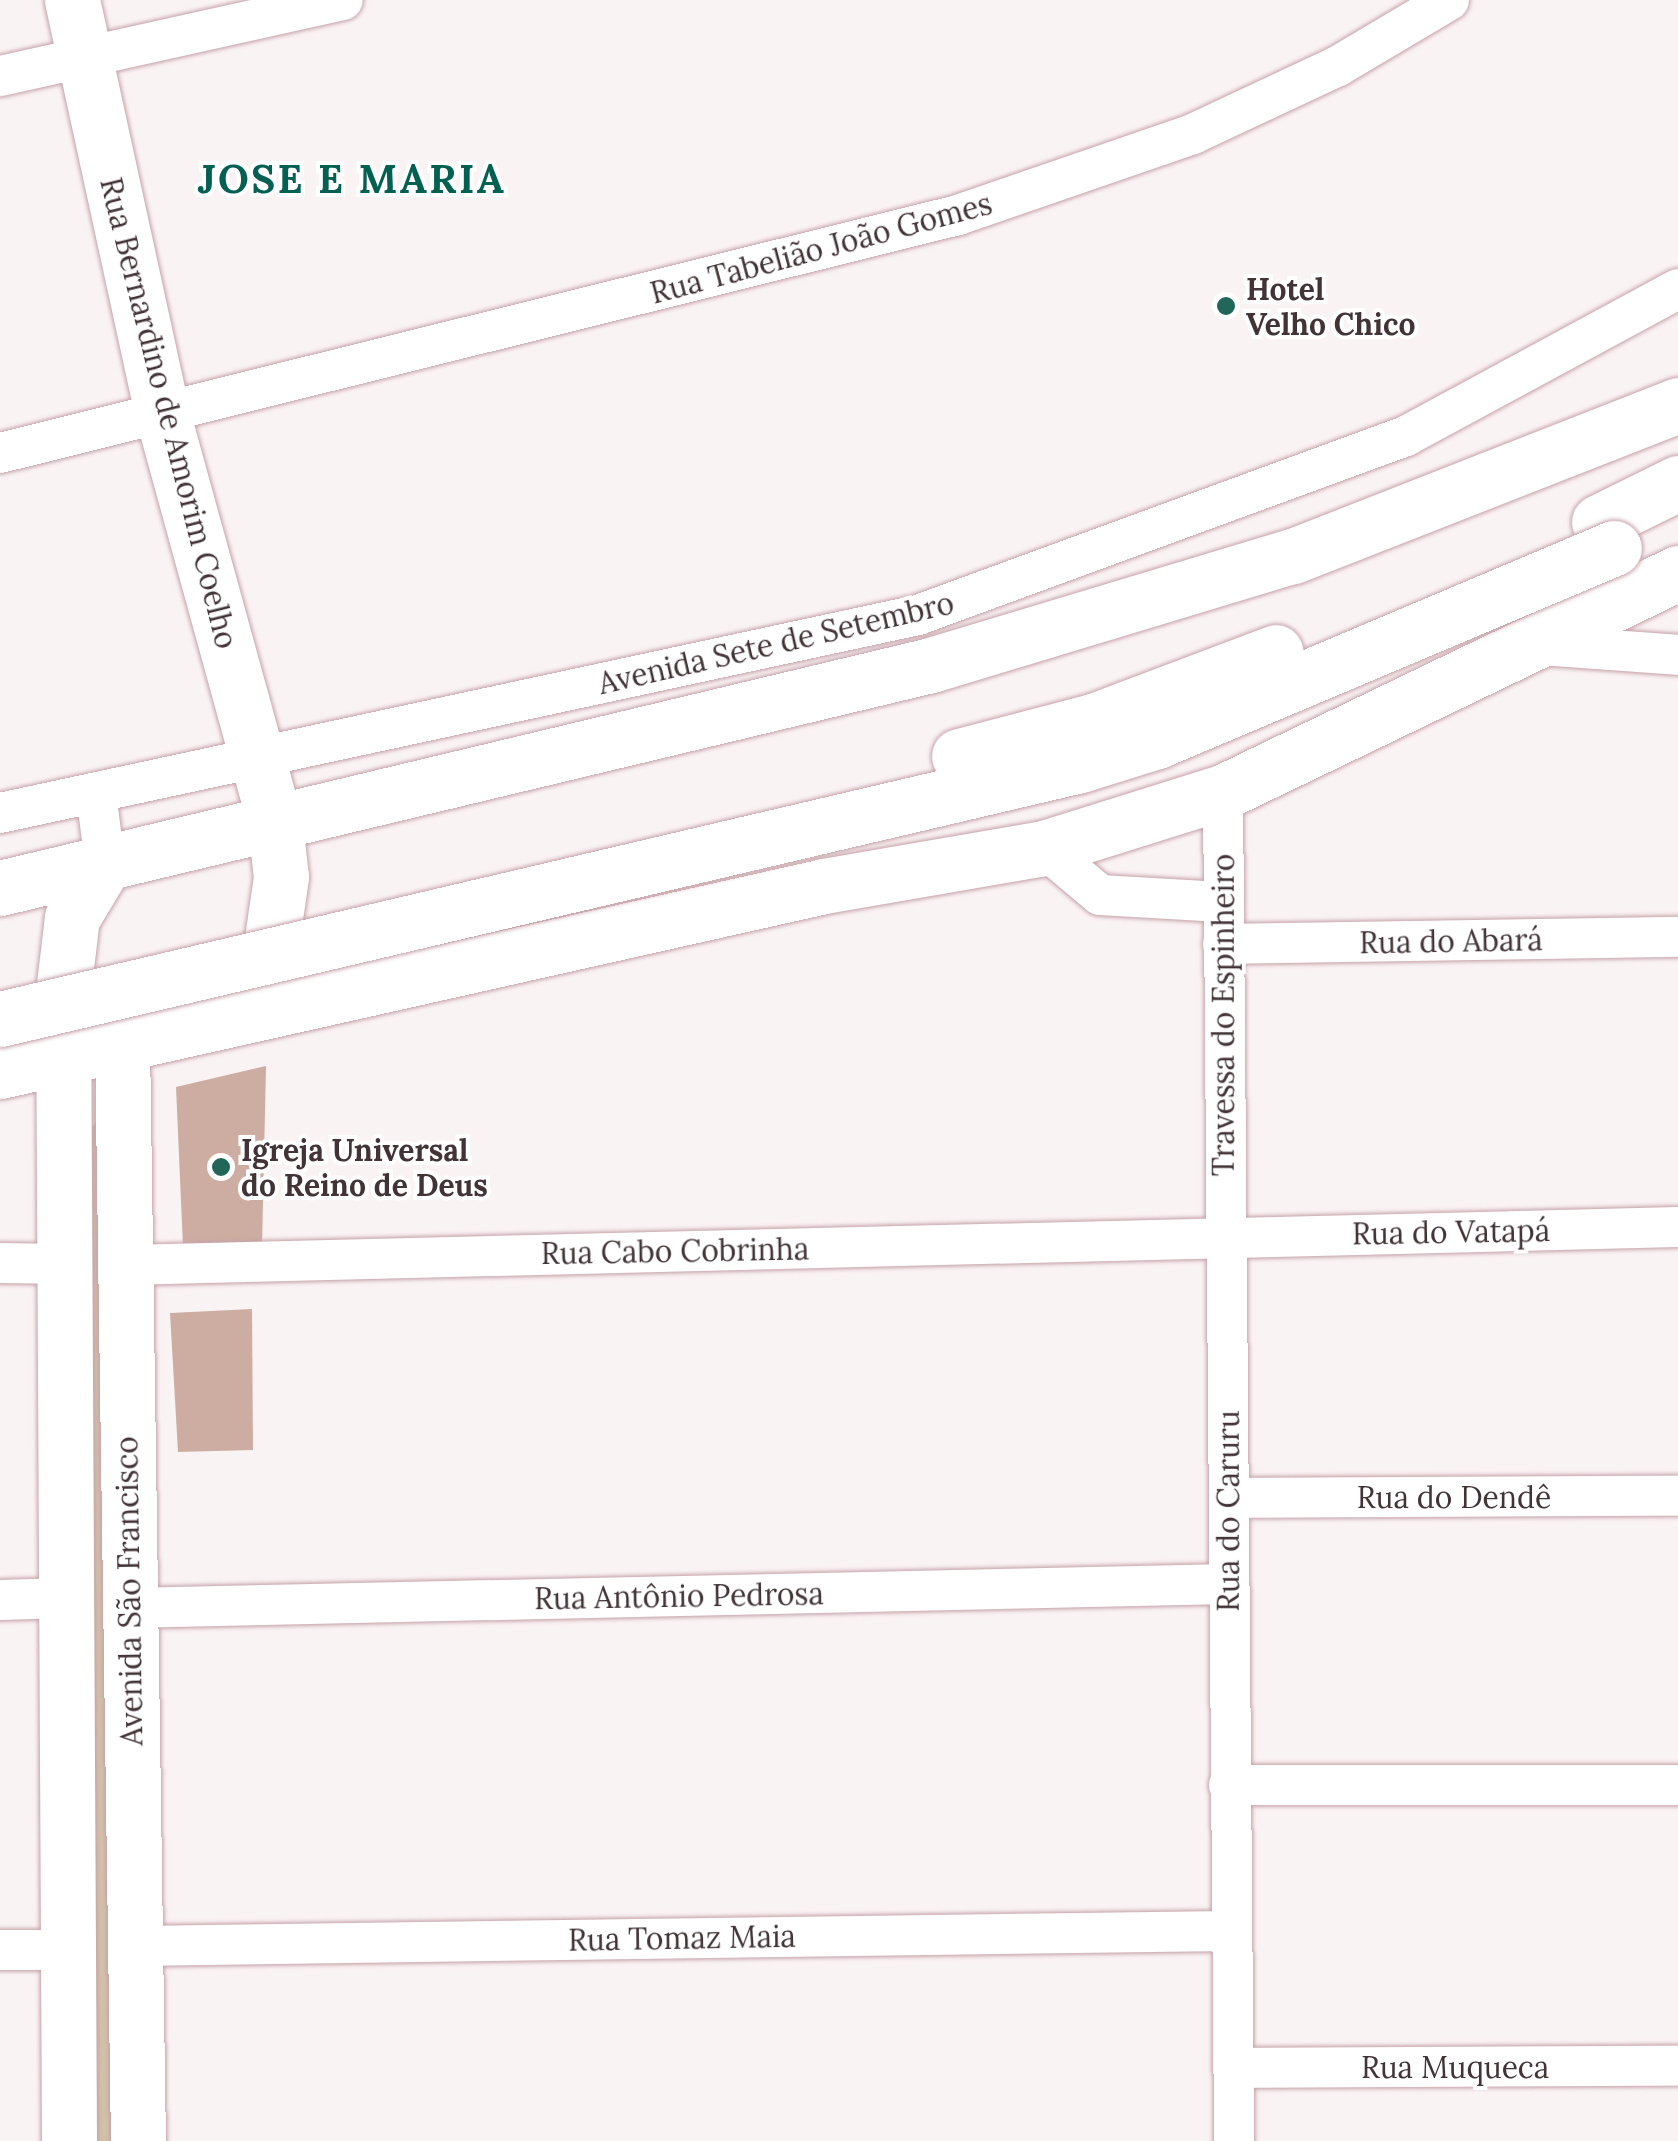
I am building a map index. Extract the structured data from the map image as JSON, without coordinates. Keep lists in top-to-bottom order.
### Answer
{
  "streets": {
    "main road": ["Rua Bernardino de Amorim Coelho", "Avenida Sete de Setembro", "Avenida São Francisco"],
    "street": [
      "Rua Tabelião João Gomes",
      "Rua do Abará",
      "Travessa do Espinheiro",
      "Rua do Vatapá",
      "Rua Cabo Cobrinha",
      "Rua do Dendê",
      "Rua do Caruru",
      "Rua Antônio Pedrosa",
      "Rua Tomaz Maia",
      "Rua Muqueca"
    ]
  },
  "crossings": [
    ["Rua Tabelião João Gomes", "Rua Bernardino de Amorim Coelho"],
    ["Rua Bernardino de Amorim Coelho", "Avenida Sete de Setembro"],
    ["Avenida Sete de Setembro", "Avenida São Francisco"],
    ["Rua do Abará", "Travessa do Espinheiro"],
    ["Travessa do Espinheiro", "Rua do Vatapá"],
    ["Travessa do Espinheiro", "Rua Cabo Cobrinha"],
    ["Travessa do Espinheiro", "Rua do Caruru"],
    ["Rua do Vatapá", "Rua Cabo Cobrinha"],
    ["Rua do Vatapá", "Rua do Caruru"],
    ["Rua Cabo Cobrinha", "Rua do Caruru"],
    ["Rua Cabo Cobrinha", "Avenida São Francisco"],
    ["Rua do Dendê", "Rua do Caruru"],
    ["Rua do Caruru", "Rua Antônio Pedrosa"],
    ["Rua do Caruru", "Rua Tomaz Maia"],
    ["Rua do Caruru", "Rua Muqueca"],
    ["Avenida São Francisco", "Rua Antônio Pedrosa"],
    ["Avenida São Francisco", "Rua Tomaz Maia"]
  ],
  "districts": ["JOSE E MARIA"],
  "places": ["Hotel Velho Chico", "Igreja Universal do Reino de Deus"]
}
